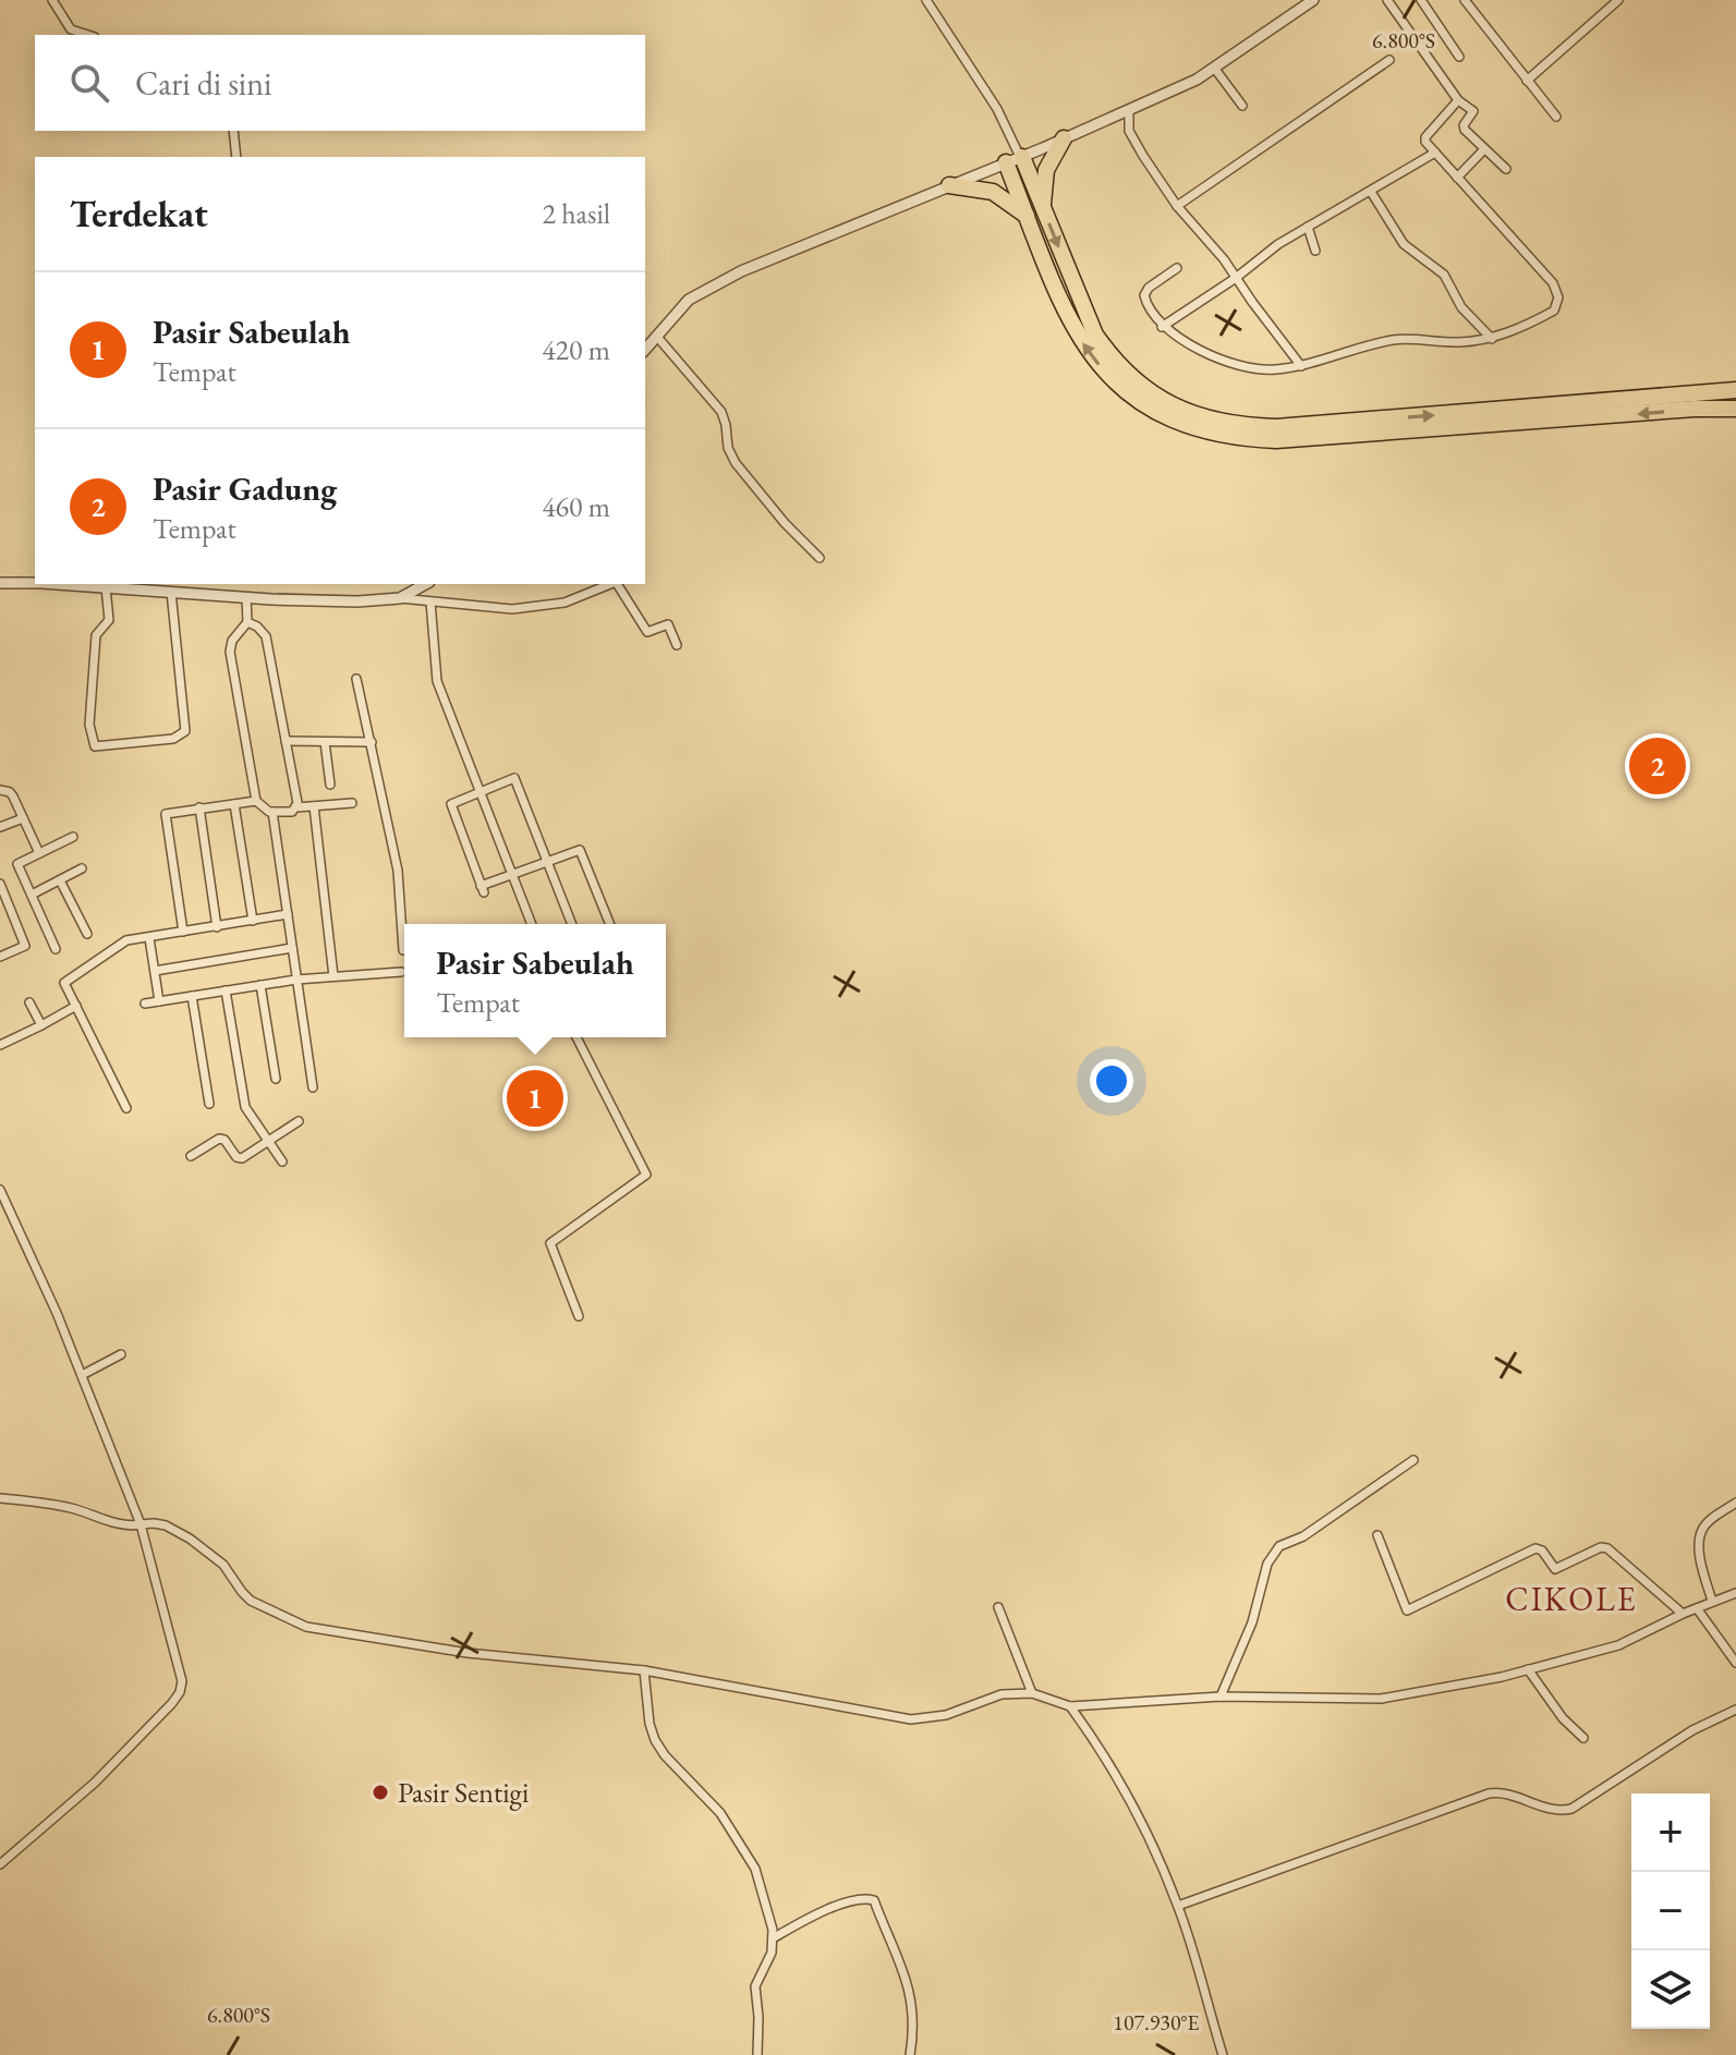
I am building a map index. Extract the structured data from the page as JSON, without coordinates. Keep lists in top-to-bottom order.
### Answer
{
  "districts": ["CIKOLE"],
  "places": ["Pasir Sentigi"],
  "page": {
    "search": "Cari di sini",
    "heading": ["Terdekat", "2 hasil"],
    "list": [
      {
        "mark": "1",
        "name": "Pasir Sabeulah",
        "note": "Tempat",
        "value": "420 m"
      },
      {
        "mark": "2",
        "name": "Pasir Gadung",
        "note": "Tempat",
        "value": "460 m"
      }
    ],
    "pins": ["2", "1"],
    "popup": ["Pasir Sabeulah", "Tempat"],
    "map_buttons": ["+", "−"]
  },
  "coordinates": ["6.800°S", "107.930°E"]
}
